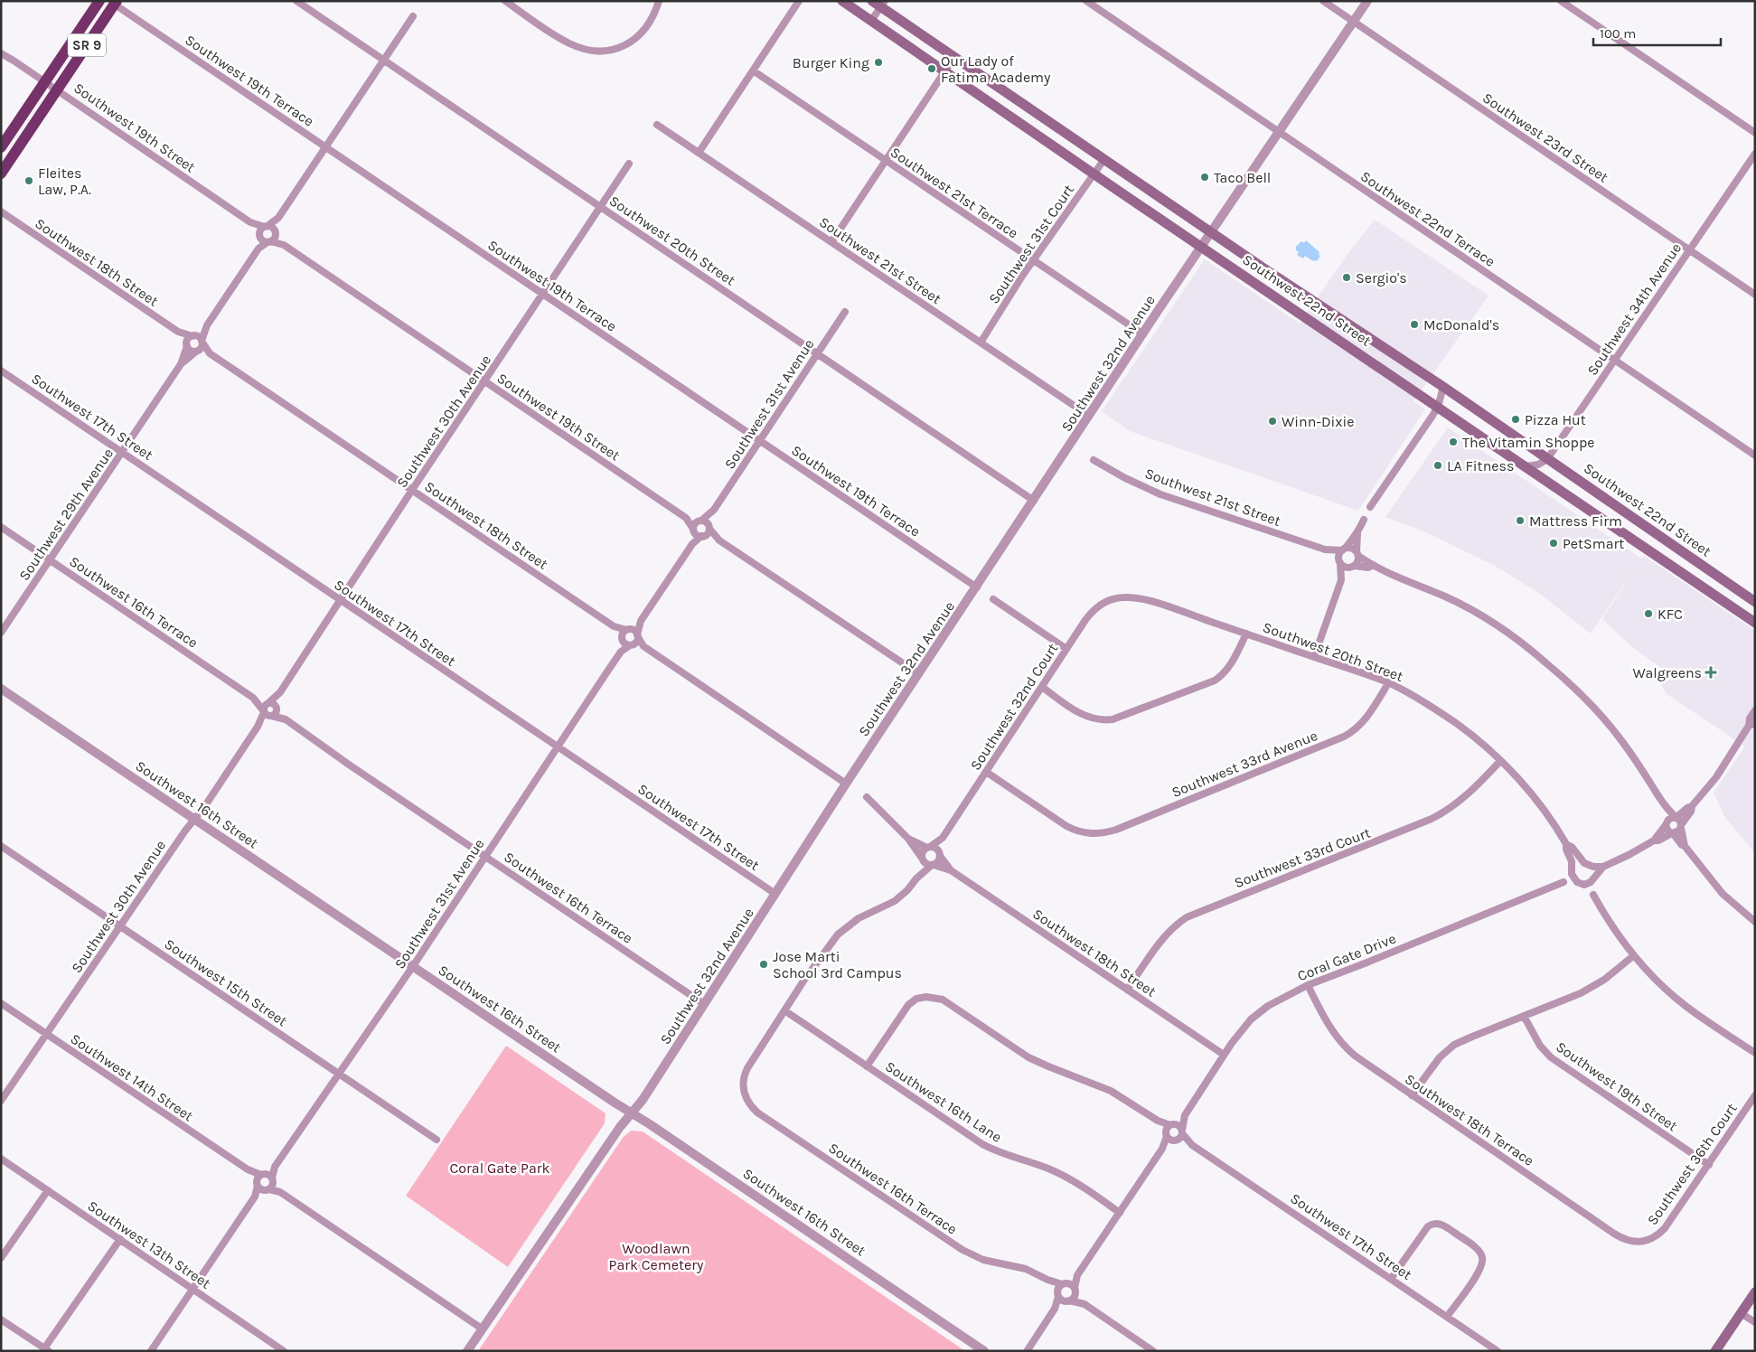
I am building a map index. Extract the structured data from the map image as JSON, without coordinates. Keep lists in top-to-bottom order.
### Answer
{
  "streets": {
    "highway": ["SR 9"],
    "main road": ["Southwest 22nd Street"],
    "street": [
      "Southwest 19th Terrace",
      "Southwest 19th Street",
      "Southwest 23rd Street",
      "Southwest 21st Terrace",
      "Southwest 22nd Terrace",
      "Southwest 20th Street",
      "Southwest 31st Court",
      "Southwest 21st Street",
      "Southwest 18th Street",
      "Southwest 34th Avenue",
      "Southwest 32nd Avenue",
      "Southwest 31st Avenue",
      "Southwest 17th Street",
      "Southwest 30th Avenue",
      "Southwest 29th Avenue",
      "Southwest 16th Terrace",
      "Southwest 32nd Court",
      "Southwest 33rd Avenue",
      "Southwest 16th Street",
      "Southwest 33rd Court",
      "Coral Gate Drive",
      "Southwest 15th Street",
      "Southwest 14th Street",
      "Southwest 16th Lane",
      "Southwest 18th Terrace",
      "Southwest 36th Court",
      "Southwest 13th Street"
    ]
  },
  "crossings": [
    ["SR 9", "Southwest 19th Terrace"],
    ["SR 9", "Southwest 19th Street"],
    ["Southwest 19th Terrace", "Southwest 32nd Avenue"],
    ["Southwest 19th Terrace", "Southwest 31st Avenue"],
    ["Southwest 19th Terrace", "Southwest 30th Avenue"],
    ["Southwest 19th Street", "Southwest 31st Avenue"],
    ["Southwest 19th Street", "Southwest 30th Avenue"],
    ["Southwest 19th Street", "Southwest 36th Court"],
    ["Southwest 23rd Street", "Southwest 34th Avenue"],
    ["Southwest 23rd Street", "Southwest 32nd Avenue"],
    ["Southwest 21st Terrace", "Southwest 31st Court"],
    ["Southwest 21st Terrace", "Southwest 32nd Avenue"],
    ["Southwest 22nd Terrace", "Southwest 34th Avenue"],
    ["Southwest 22nd Terrace", "Southwest 32nd Avenue"],
    ["Southwest 20th Street", "Southwest 32nd Avenue"],
    ["Southwest 20th Street", "Southwest 31st Avenue"],
    ["Southwest 20th Street", "Southwest 30th Avenue"],
    ["Southwest 20th Street", "Southwest 32nd Court"],
    ["Southwest 20th Street", "Southwest 33rd Avenue"],
    ["Southwest 20th Street", "Southwest 33rd Court"],
    ["Southwest 31st Court", "Southwest 21st Street"],
    ["Southwest 31st Court", "Southwest 22nd Street"],
    ["Southwest 21st Street", "Southwest 32nd Avenue"],
    ["Southwest 18th Street", "Southwest 31st Avenue"],
    ["Southwest 18th Street", "Southwest 30th Avenue"],
    ["Southwest 18th Street", "Southwest 29th Avenue"],
    ["Southwest 18th Street", "Southwest 32nd Court"],
    ["Southwest 18th Street", "Southwest 33rd Court"],
    ["Southwest 18th Street", "Coral Gate Drive"],
    ["Southwest 22nd Street", "Southwest 34th Avenue"],
    ["Southwest 22nd Street", "Southwest 32nd Avenue"],
    ["Southwest 32nd Avenue", "Southwest 17th Street"],
    ["Southwest 32nd Avenue", "Southwest 16th Terrace"],
    ["Southwest 32nd Avenue", "Southwest 16th Street"],
    ["Southwest 31st Avenue", "Southwest 17th Street"],
    ["Southwest 31st Avenue", "Southwest 16th Terrace"],
    ["Southwest 31st Avenue", "Southwest 16th Street"],
    ["Southwest 31st Avenue", "Southwest 15th Street"],
    ["Southwest 31st Avenue", "Southwest 14th Street"],
    ["Southwest 17th Street", "Southwest 30th Avenue"],
    ["Southwest 17th Street", "Southwest 29th Avenue"],
    ["Southwest 17th Street", "Coral Gate Drive"],
    ["Southwest 30th Avenue", "Southwest 16th Terrace"],
    ["Southwest 30th Avenue", "Southwest 16th Street"],
    ["Southwest 30th Avenue", "Southwest 15th Street"],
    ["Southwest 30th Avenue", "Southwest 14th Street"],
    ["Southwest 29th Avenue", "Southwest 16th Terrace"],
    ["Southwest 16th Terrace", "Southwest 16th Lane"],
    ["Southwest 32nd Court", "Southwest 33rd Avenue"],
    ["Coral Gate Drive", "Southwest 18th Terrace"],
    ["Southwest 18th Terrace", "Southwest 36th Court"]
  ],
  "parks": ["Coral Gate Park", "Woodlawn Park Cemetery"],
  "places": {
    "other": [
      "Burger King",
      "Our Lady of Fatima Academy",
      "Taco Bell",
      "Fleites Law, P.A.",
      "Sergio's",
      "McDonald's",
      "Pizza Hut",
      "Winn-Dixie",
      "The Vitamin Shoppe",
      "LA Fitness",
      "Mattress Firm",
      "PetSmart",
      "KFC",
      "Jose Marti School 3rd Campus"
    ],
    "health": ["Walgreens"]
  },
  "scale_bar": "100 m"
}
